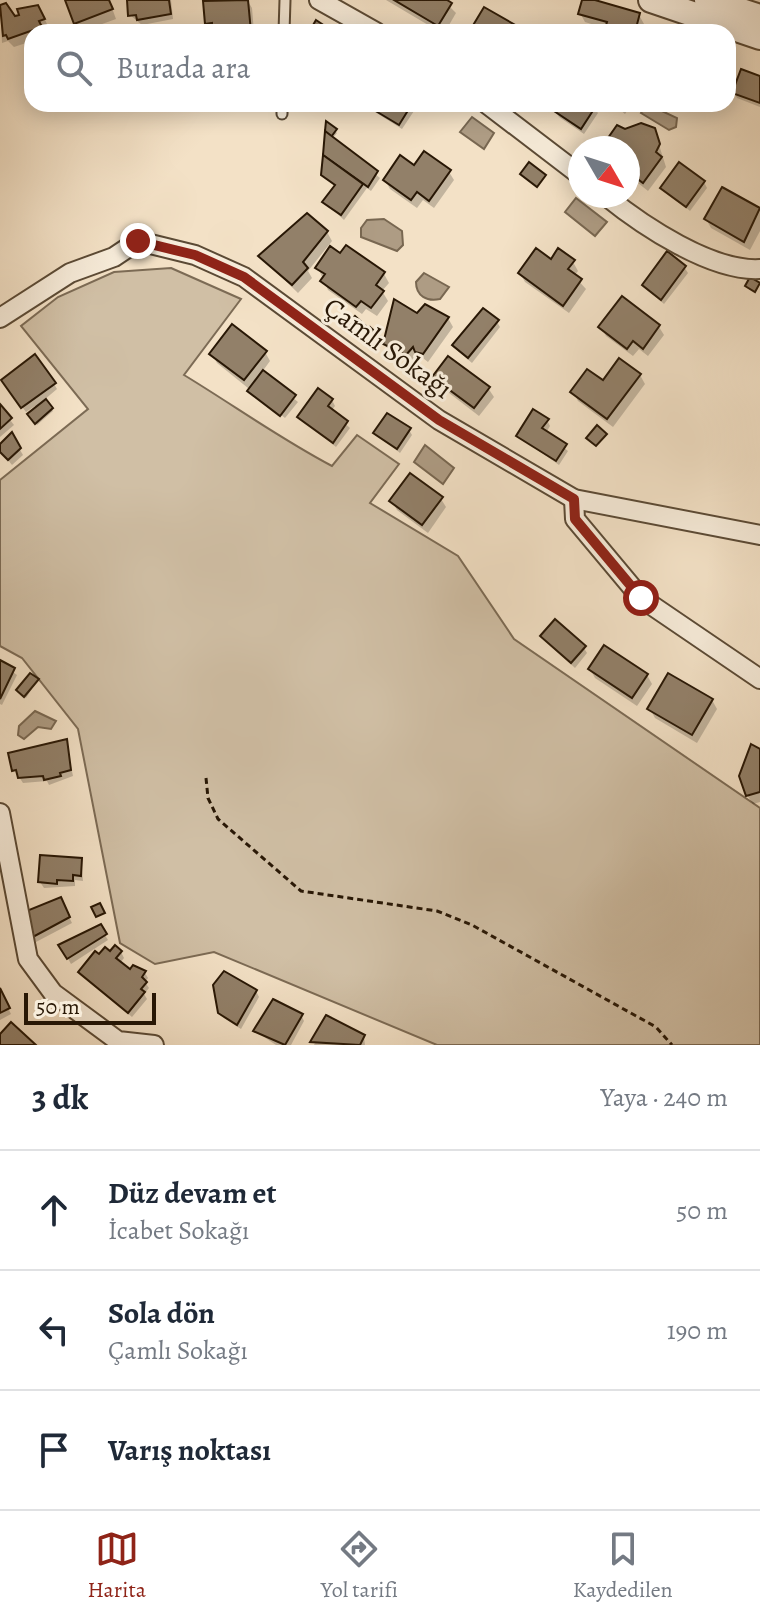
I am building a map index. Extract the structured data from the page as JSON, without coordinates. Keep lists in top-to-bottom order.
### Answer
{
  "streets": {
    "street": ["Çamlı Sokağı"]
  },
  "scale_bar": "50 m",
  "north": "bottom right",
  "page": {
    "search": "Burada ara",
    "scale": "50 m",
    "heading": ["3 dk", "Yaya · 240 m"],
    "list": [
      ["Düz devam et", "İcabet Sokağı", "50 m"],
      ["Sola dön", "Çamlı Sokağı", "190 m"],
      "Varış noktası"
    ],
    "nav": ["Harita", "Yol tarifi", "Kaydedilen"]
  }
}
